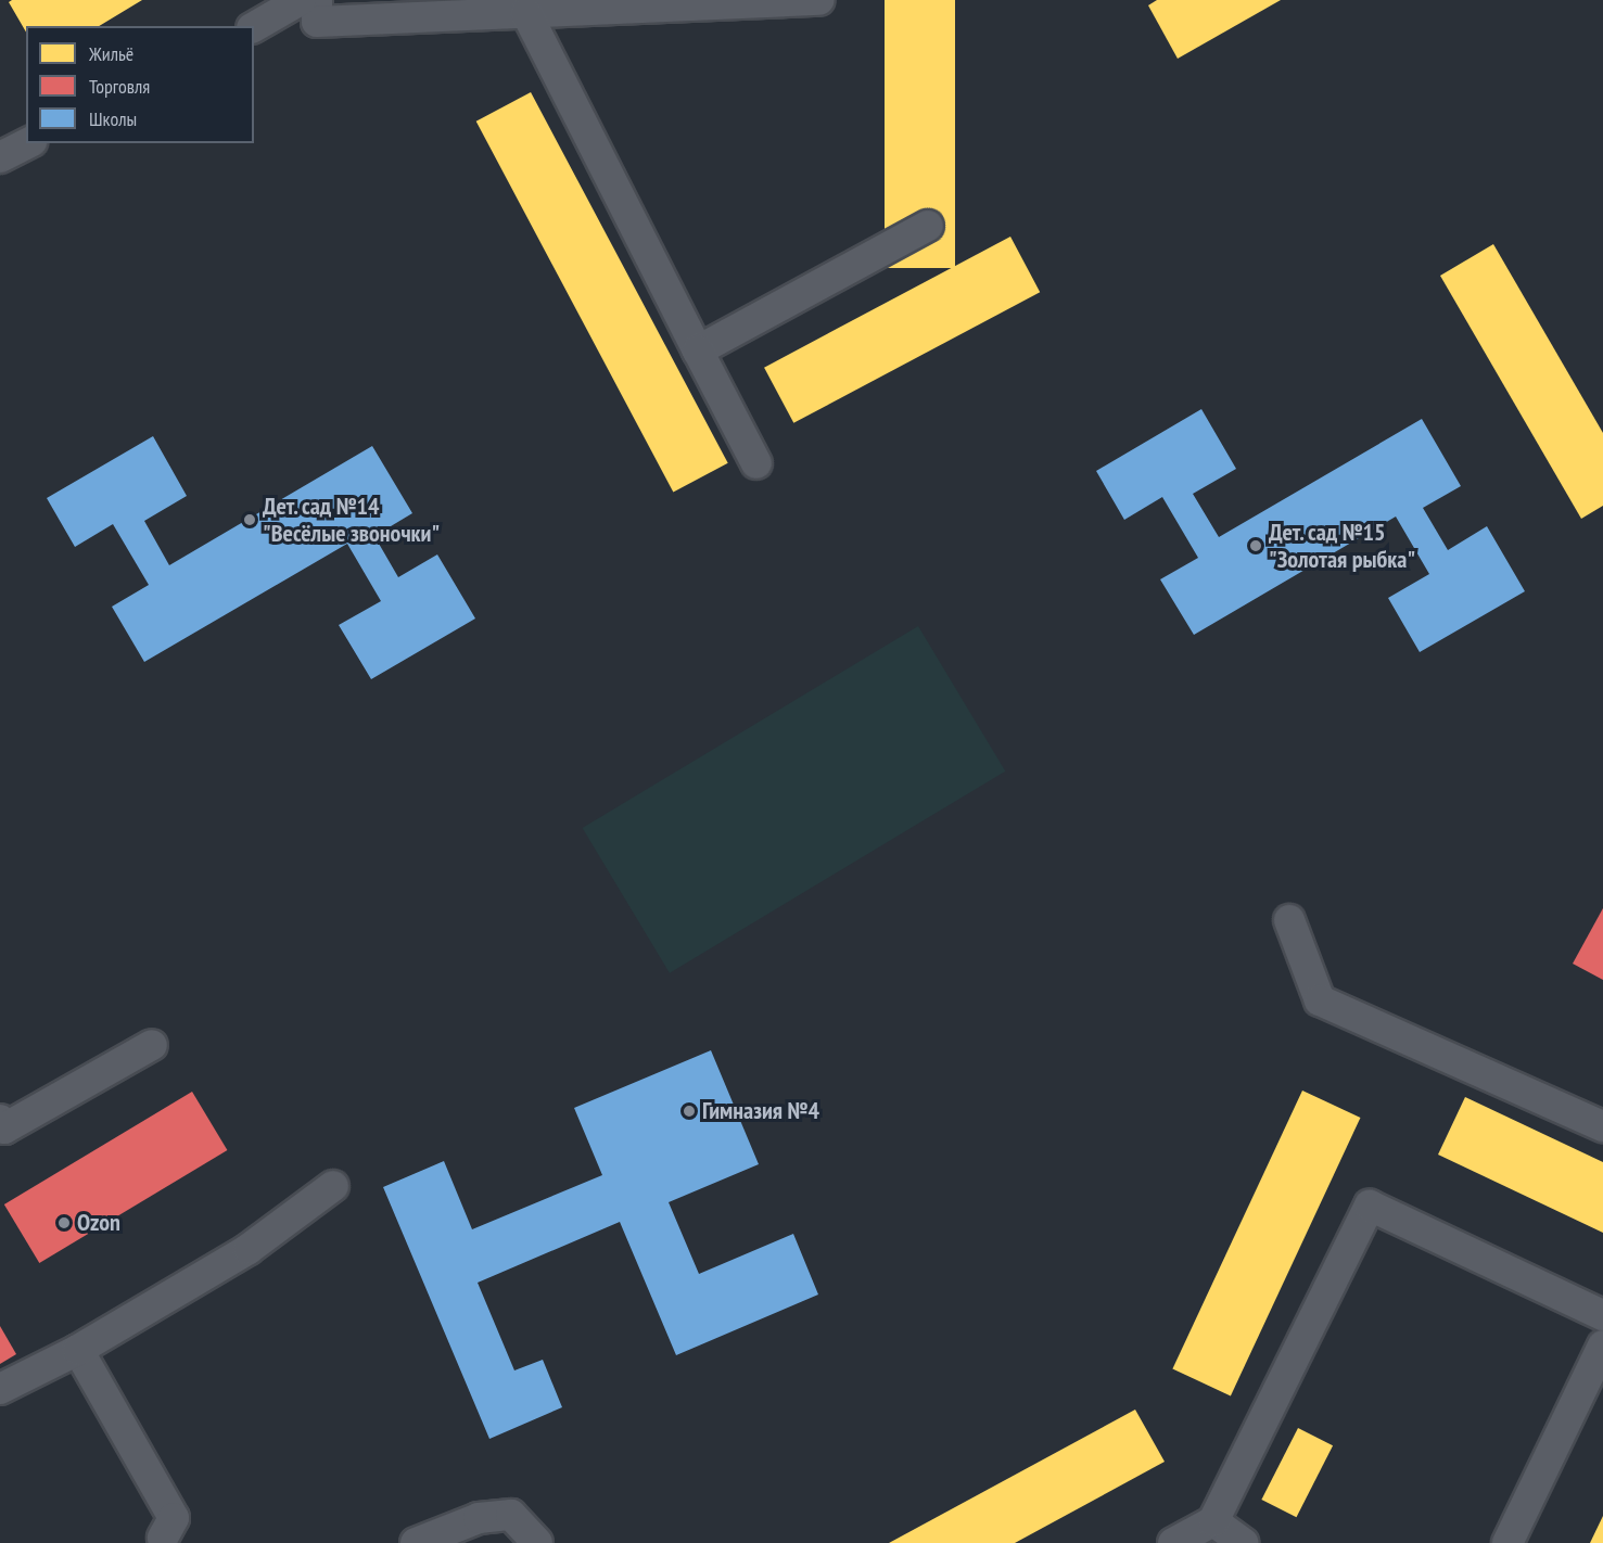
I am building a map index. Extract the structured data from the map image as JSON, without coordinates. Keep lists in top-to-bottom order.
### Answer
{
  "places": [
    "Дет. сад №14 \"Весёлые звоночки\"",
    "Дет. сад №15 \"Золотая рыбка\"",
    "Гимназия №4",
    "Ozon"
  ],
  "legend": ["Жильё", "Торговля", "Школы"]
}
